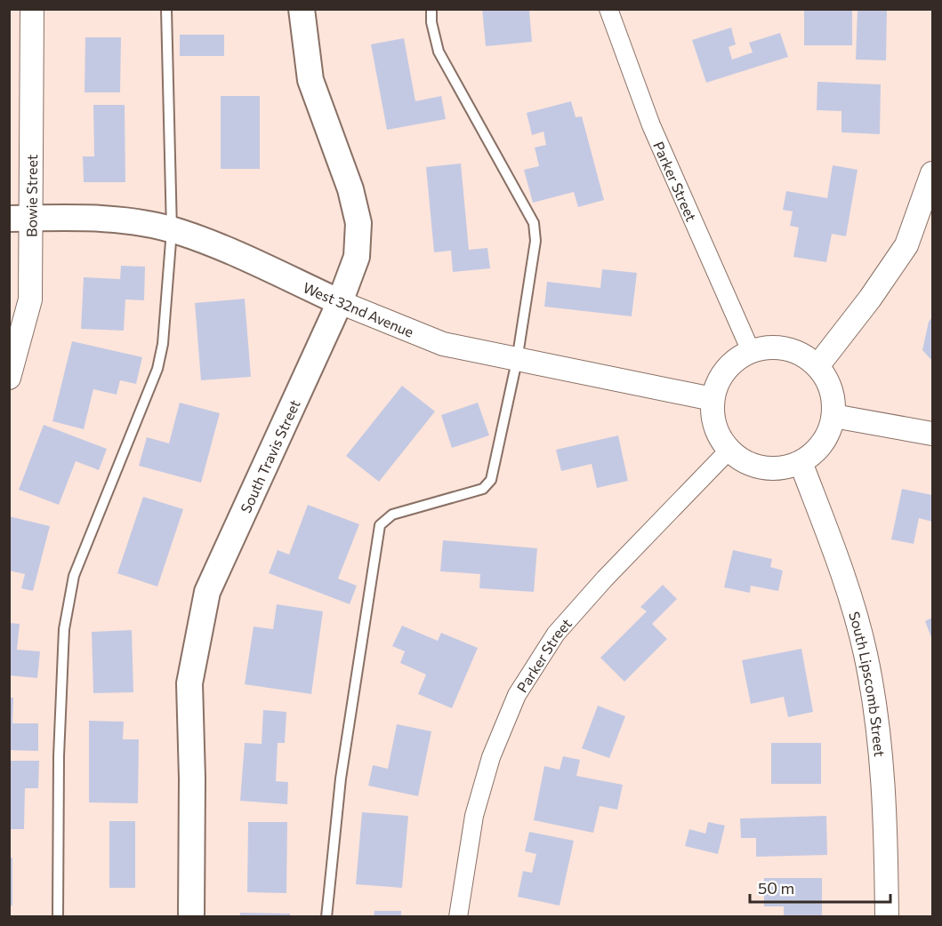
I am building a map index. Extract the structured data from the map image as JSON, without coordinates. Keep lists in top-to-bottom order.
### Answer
{
  "streets": {
    "main road": ["West 32nd Avenue", "South Travis Street"],
    "street": ["Parker Street", "Bowie Street", "South Lipscomb Street"]
  },
  "crossings": [
    ["Parker Street", "West 32nd Avenue"],
    ["Parker Street", "South Lipscomb Street"],
    ["Bowie Street", "West 32nd Avenue"],
    ["West 32nd Avenue", "South Travis Street"],
    ["West 32nd Avenue", "South Lipscomb Street"]
  ],
  "scale_bar": "50 m"
}
